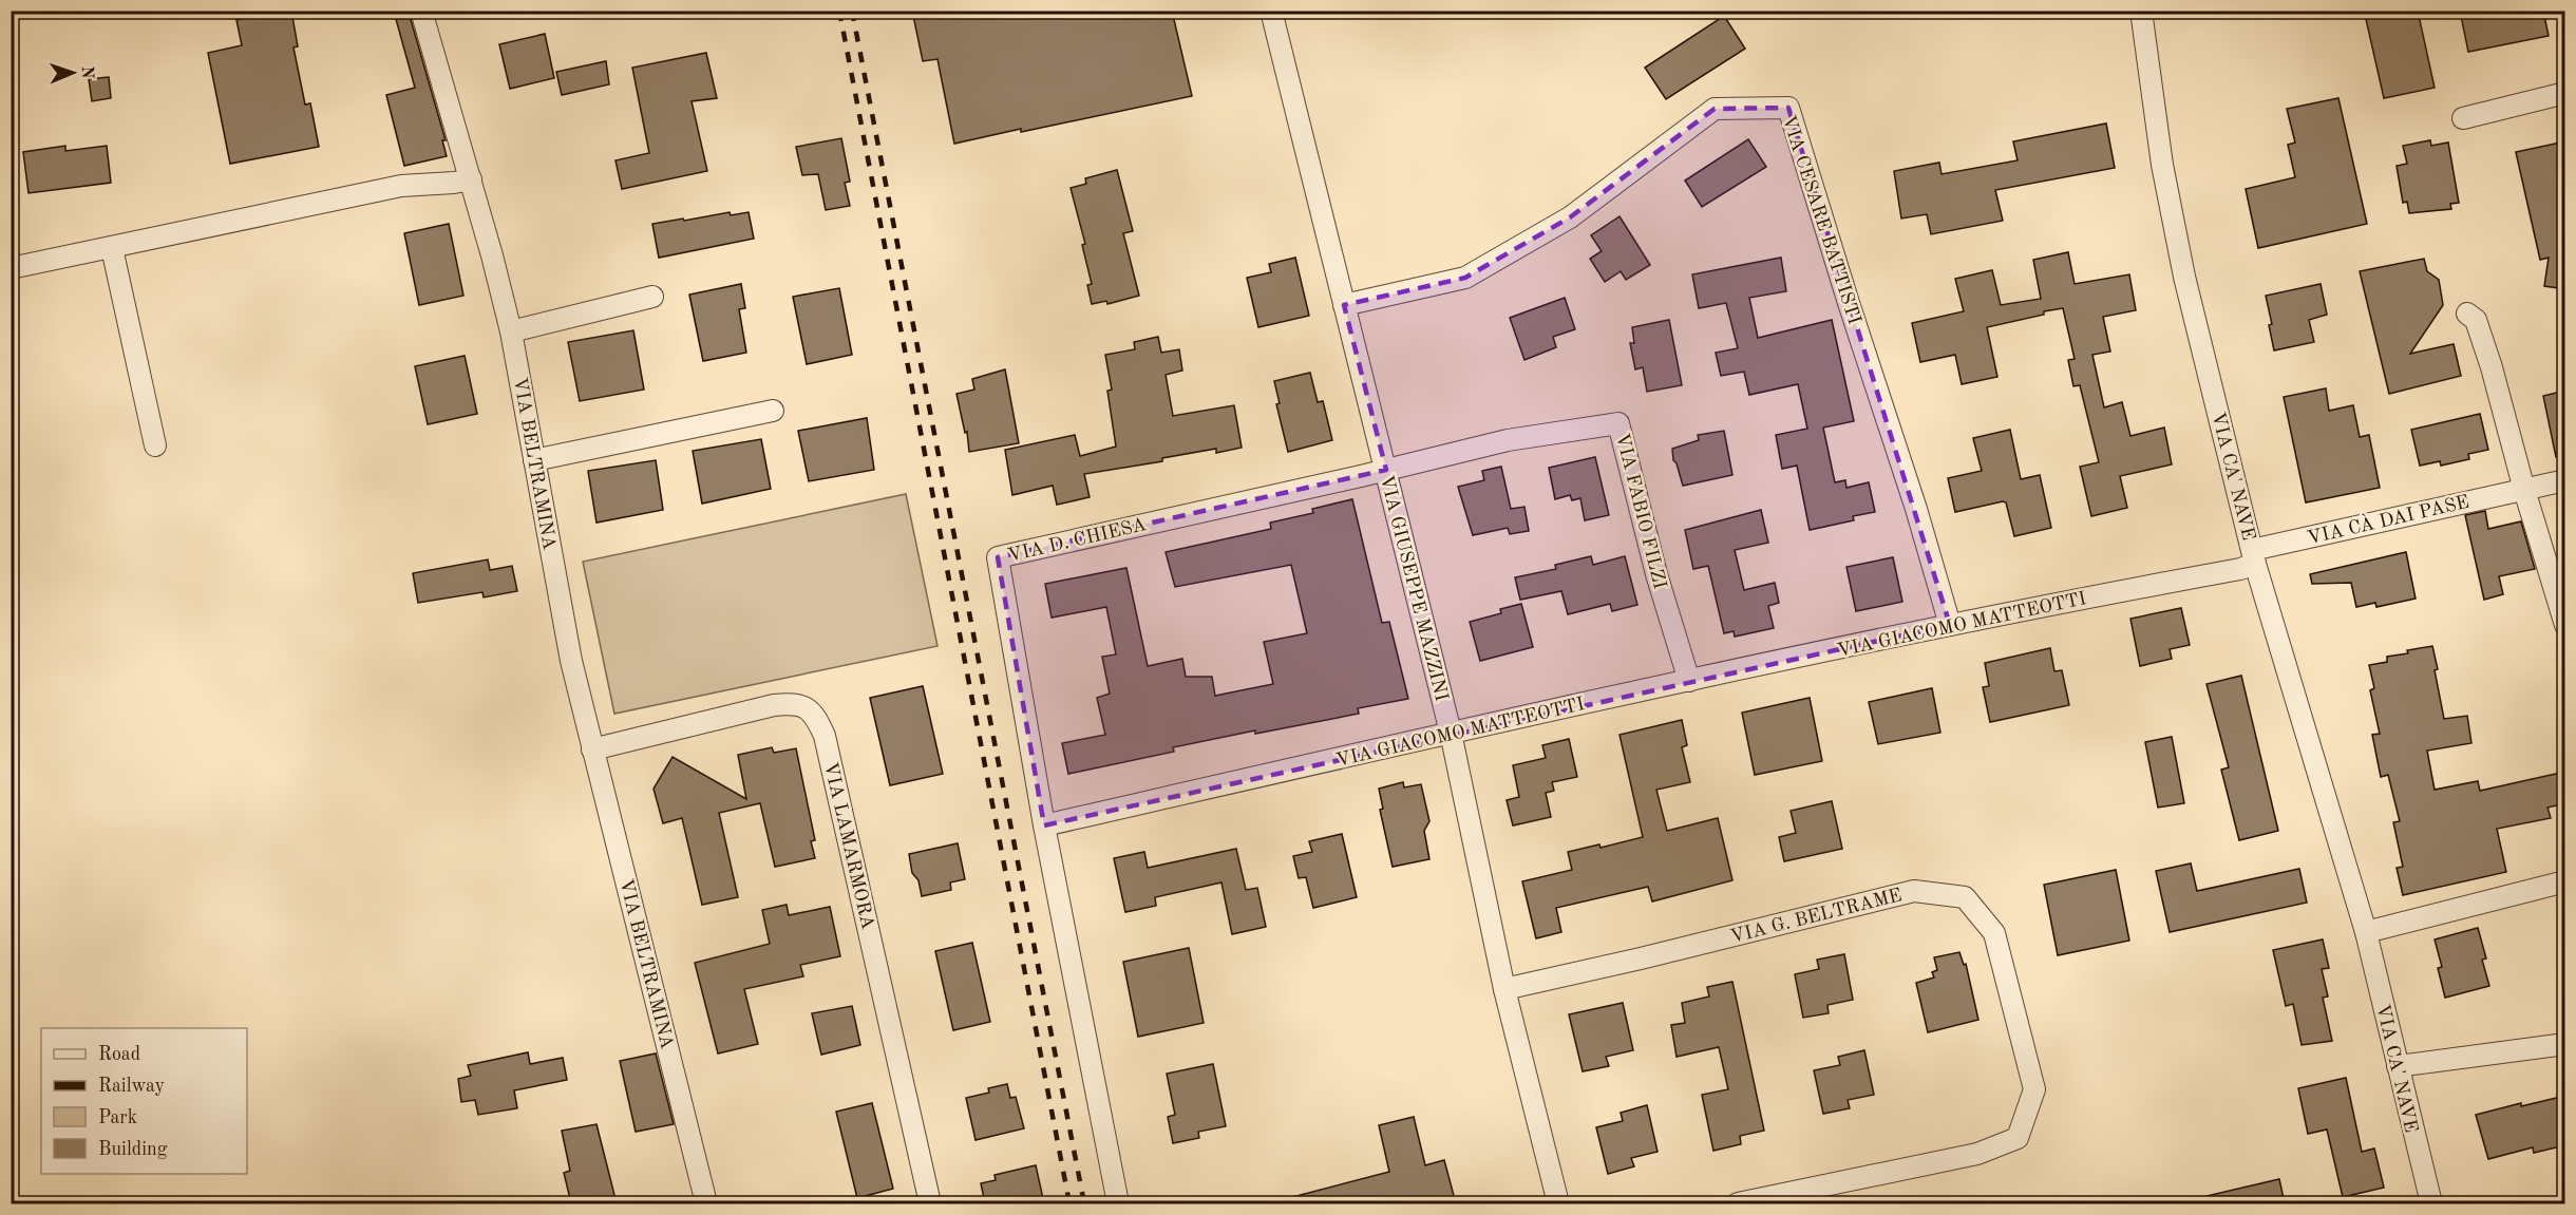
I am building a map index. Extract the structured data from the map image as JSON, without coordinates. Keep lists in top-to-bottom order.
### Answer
{
  "streets": {
    "street": [
      "VIA CESARE BATTISTI",
      "VIA BELTRAMINA",
      "VIA CA' NAVE",
      "VIA FABIO FILZI",
      "VIA CÀ DAI PASE",
      "VIA D. CHIESA",
      "VIA GIUSEPPE MAZZINI",
      "VIA GIACOMO MATTEOTTI",
      "VIA LAMARMORA",
      "VIA G. BELTRAME"
    ]
  },
  "crossings": [
    ["VIA CESARE BATTISTI", "VIA GIUSEPPE MAZZINI"],
    ["VIA CESARE BATTISTI", "VIA GIACOMO MATTEOTTI"],
    ["VIA BELTRAMINA", "VIA LAMARMORA"],
    ["VIA CA' NAVE", "VIA CÀ DAI PASE"],
    ["VIA CA' NAVE", "VIA GIACOMO MATTEOTTI"],
    ["VIA FABIO FILZI", "VIA D. CHIESA"],
    ["VIA FABIO FILZI", "VIA GIUSEPPE MAZZINI"],
    ["VIA FABIO FILZI", "VIA GIACOMO MATTEOTTI"],
    ["VIA CÀ DAI PASE", "VIA GIACOMO MATTEOTTI"],
    ["VIA D. CHIESA", "VIA GIUSEPPE MAZZINI"],
    ["VIA D. CHIESA", "VIA GIACOMO MATTEOTTI"],
    ["VIA GIUSEPPE MAZZINI", "VIA GIACOMO MATTEOTTI"],
    ["VIA GIUSEPPE MAZZINI", "VIA G. BELTRAME"]
  ],
  "legend": [
    "Road",
    "Railway",
    "Park",
    "Building"
  ],
  "north": "right"
}
